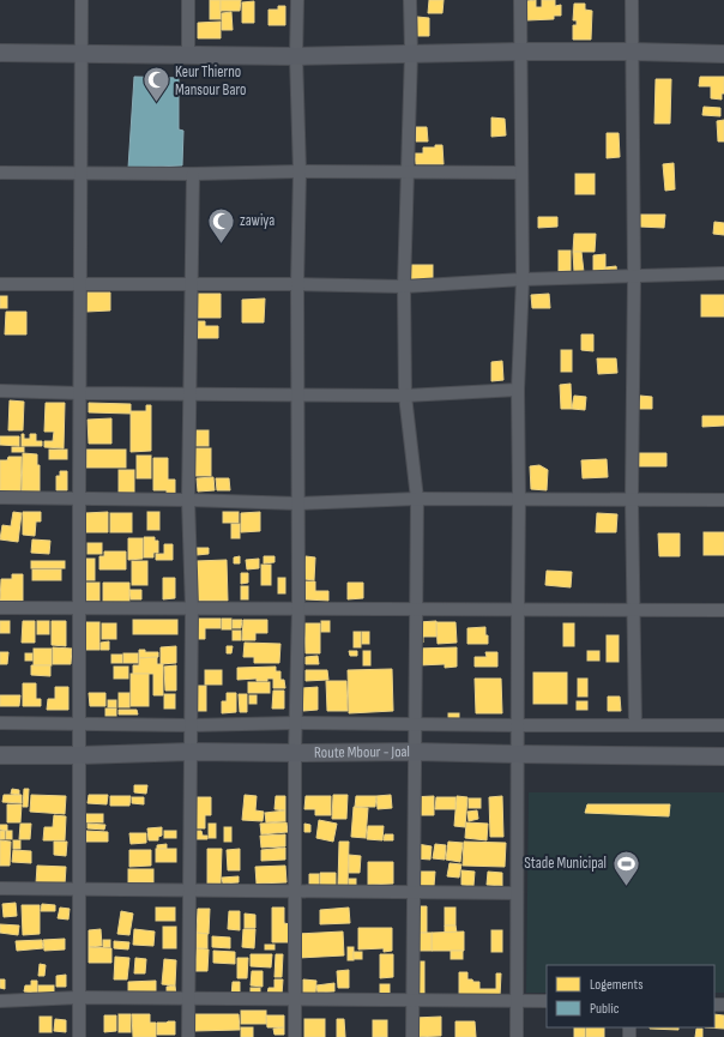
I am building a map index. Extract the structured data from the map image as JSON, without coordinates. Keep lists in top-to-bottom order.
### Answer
{
  "streets": {
    "main road": ["Route Mbour - Joal"]
  },
  "places": {
    "mosque": ["Keur Thierno Mansour Baro", "zawiya"],
    "sports": ["Stade Municipal"]
  },
  "legend": ["Logements", "Public"]
}
